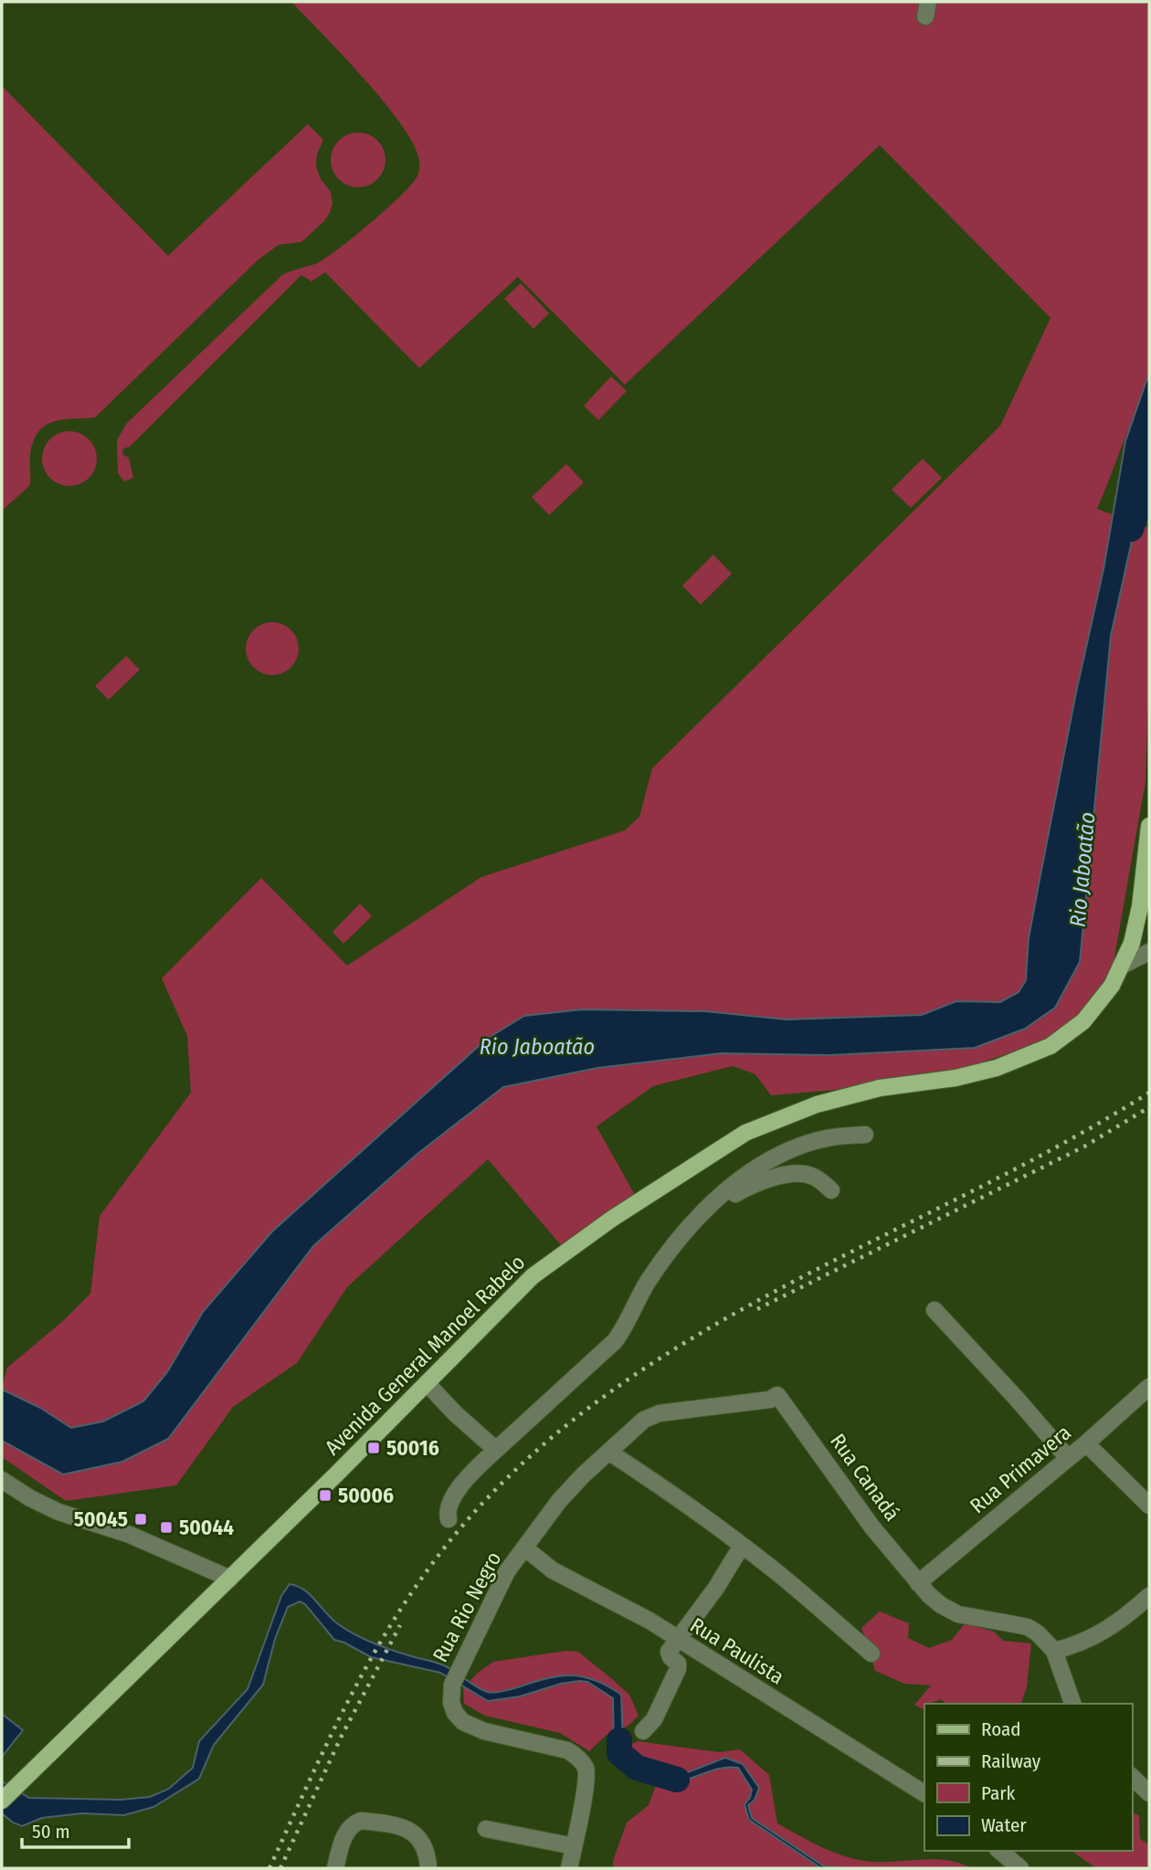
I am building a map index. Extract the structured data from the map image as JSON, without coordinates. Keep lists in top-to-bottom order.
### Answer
{
  "streets": {
    "main road": ["Avenida General Manoel Rabelo"],
    "street": [
      "Rua Primavera",
      "Rua Canadá",
      "Rua Rio Negro",
      "Rua Paulista"
    ]
  },
  "crossings": [
    ["Rua Primavera", "Rua Canadá"],
    ["Rua Canadá", "Rua Rio Negro"],
    ["Rua Rio Negro", "Rua Paulista"]
  ],
  "water": ["Rio Jaboatão"],
  "places": {
    "transit": [
      "50016",
      "50006",
      "50045",
      "50044"
    ]
  },
  "legend": [
    "Road",
    "Railway",
    "Park",
    "Water"
  ],
  "scale_bar": "50 m"
}
